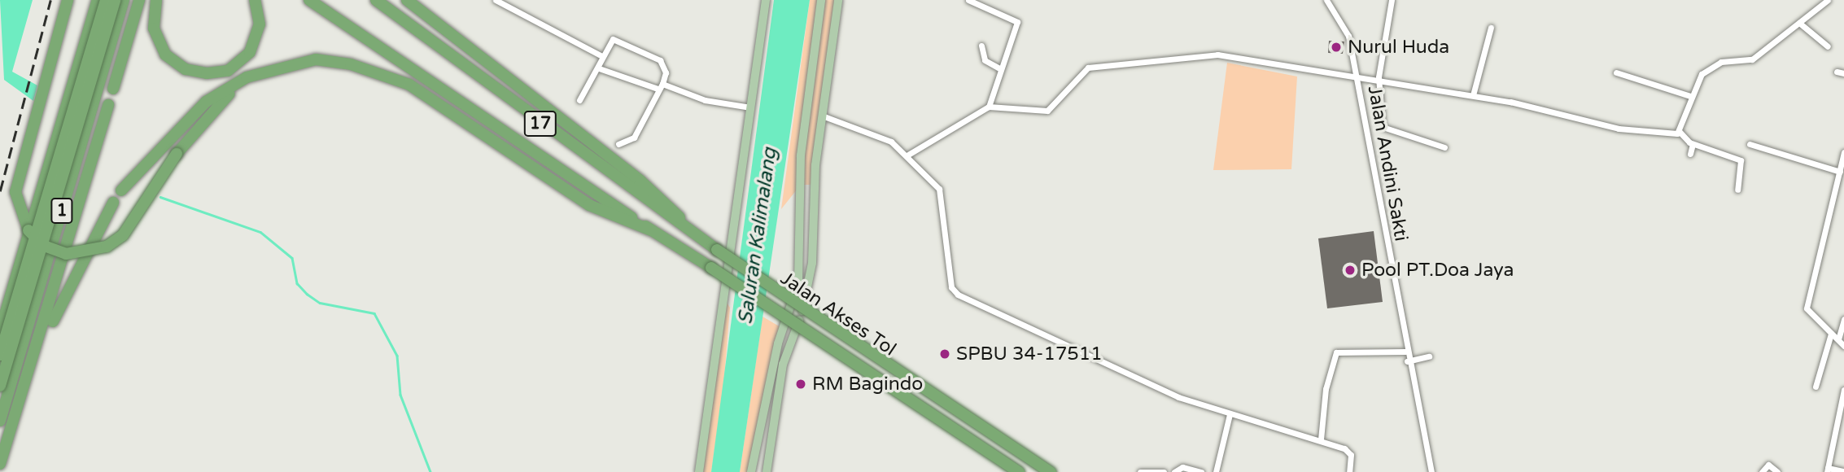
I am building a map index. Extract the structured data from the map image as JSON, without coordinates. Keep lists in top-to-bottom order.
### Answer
{
  "streets": {
    "highway": ["17", "1"],
    "main road": ["Jalan Akses Tol"],
    "street": ["Jalan Andini Sakti"]
  },
  "water": ["Saluran Kalimalang"],
  "places": [
    "Nurul Huda",
    "Pool PT.Doa Jaya",
    "SPBU 34-17511",
    "RM Bagindo"
  ]
}
